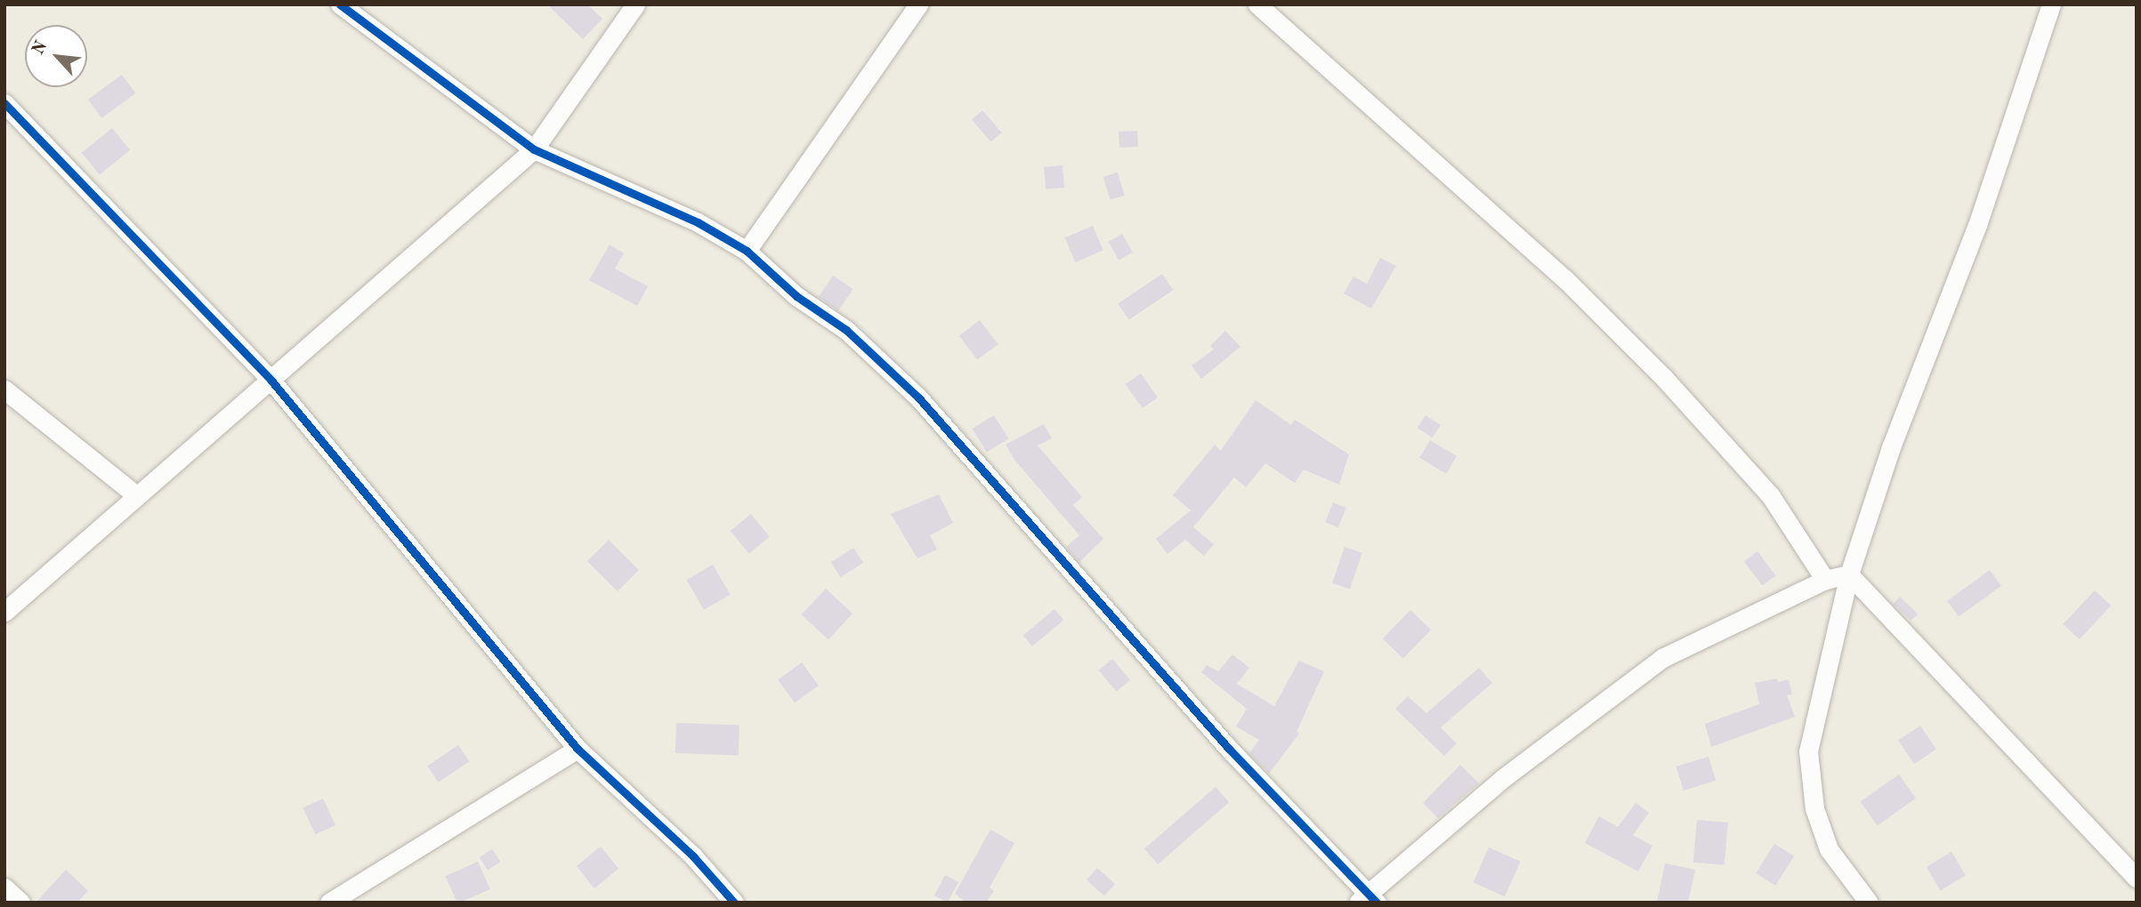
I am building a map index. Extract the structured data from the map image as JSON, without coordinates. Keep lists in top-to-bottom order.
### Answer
{
  "north": "top left"
}
